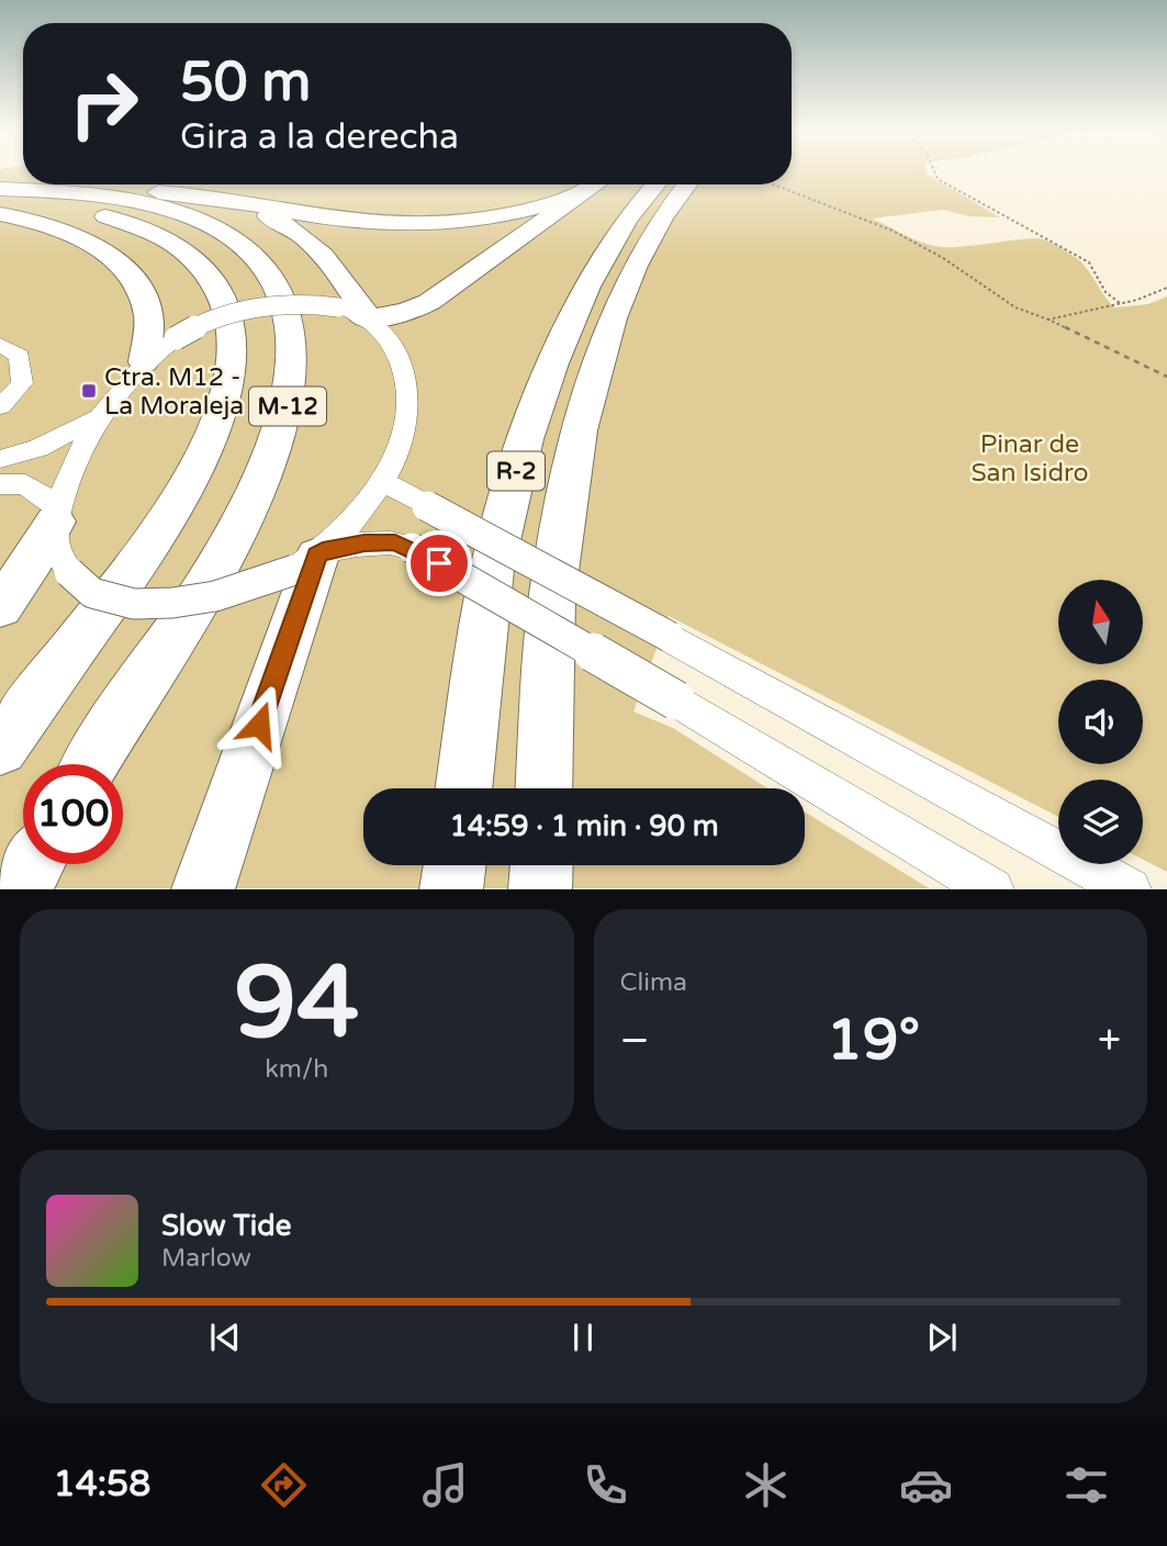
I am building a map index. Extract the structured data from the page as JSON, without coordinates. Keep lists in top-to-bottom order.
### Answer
{
  "streets": {
    "highway": ["M-12", "R-2"]
  },
  "parks": ["Pinar de San Isidro"],
  "places": {
    "transit": ["Ctra. M12 - La Moraleja"]
  },
  "north": "top",
  "page": {
    "turn": ["50 m", "Gira a la derecha"],
    "limit": "100",
    "trip": "14:59 · 1 min · 90 m",
    "tile": [
      ["94", "km/h"],
      "Clima"
    ],
    "heat": ["−", "19°", "+"],
    "song": ["Slow Tide", "Marlow"],
    "tabs": "14:58"
  }
}
